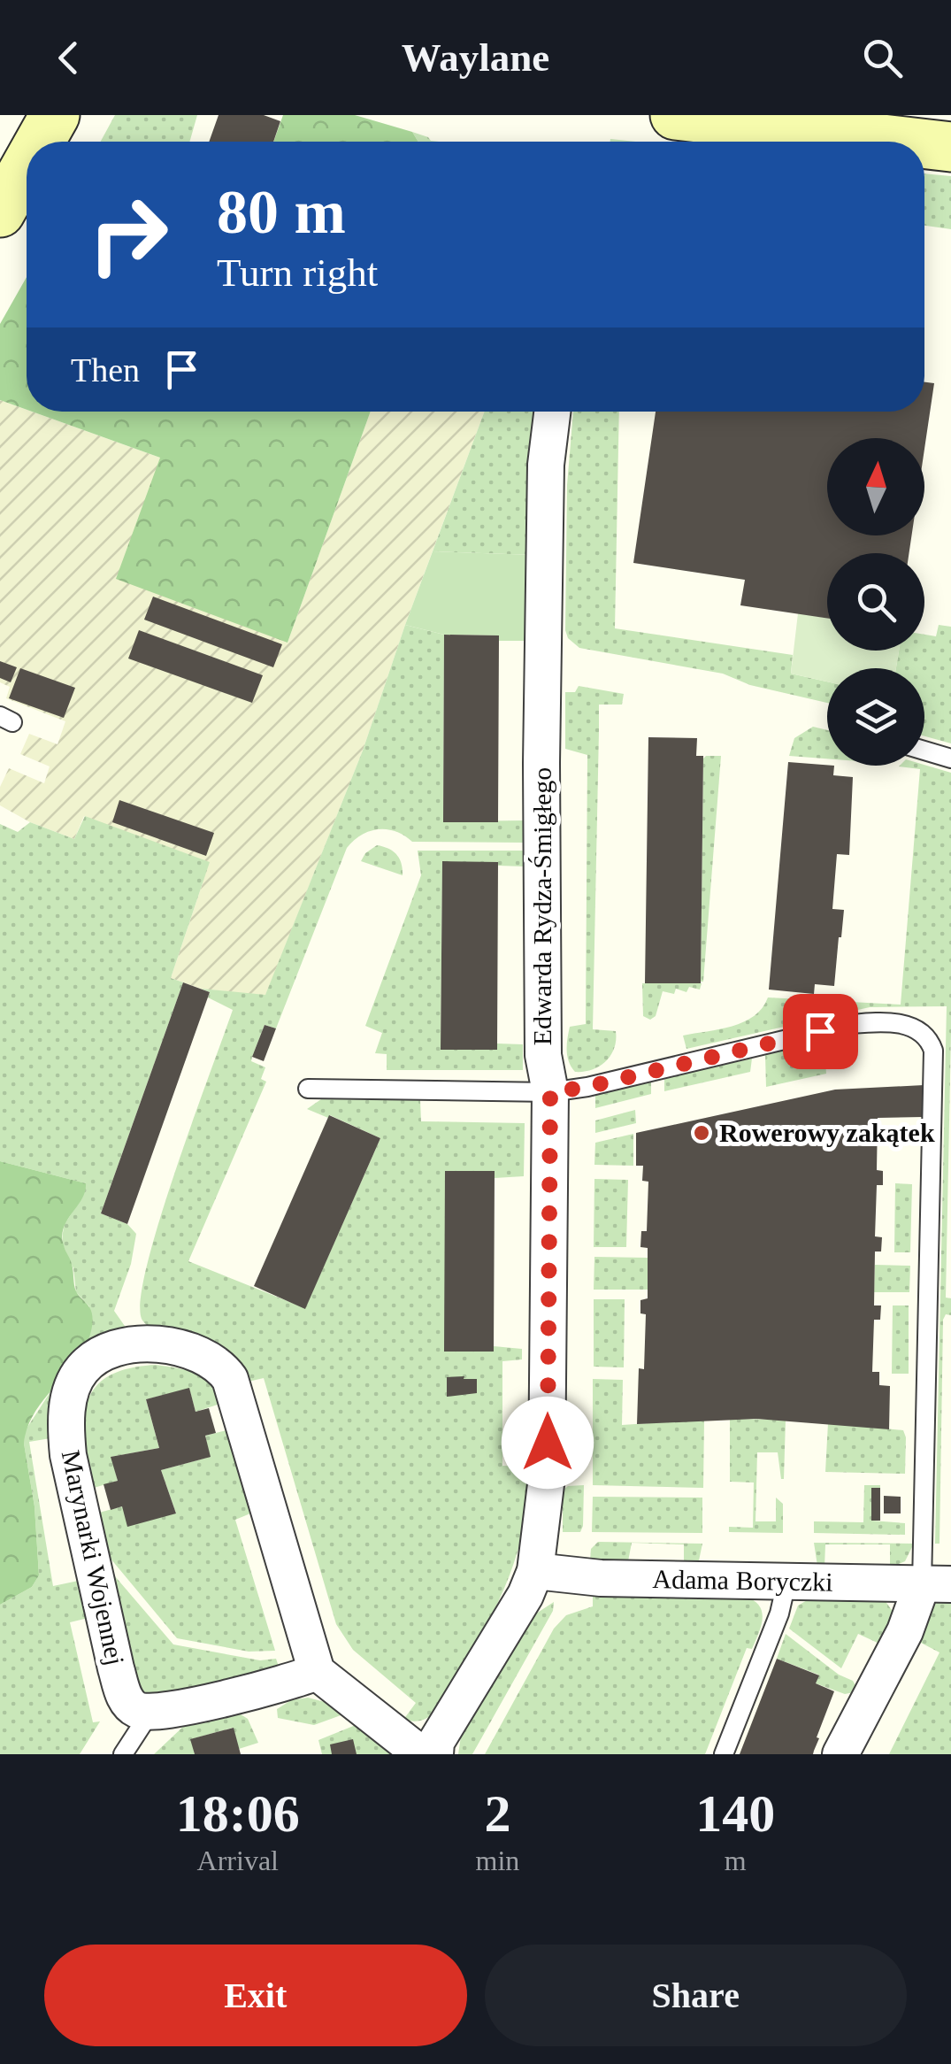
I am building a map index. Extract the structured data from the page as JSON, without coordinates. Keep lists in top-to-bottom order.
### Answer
{
  "streets": {
    "street": ["Edwarda Rydza-Śmigłego", "Marynarki Wojennej", "Adama Boryczki"]
  },
  "crossings": [
    ["Edwarda Rydza-Śmigłego", "Adama Boryczki"]
  ],
  "places": ["Rowerowy zakątek"],
  "north": "top",
  "page": {
    "header": "Waylane",
    "turn": ["80 m", "Turn right"],
    "then": "Then",
    "eta": [
      "18:06",
      "Arrival",
      "2",
      "min",
      "140",
      "m"
    ],
    "buttons": ["Exit", "Share"]
  }
}
